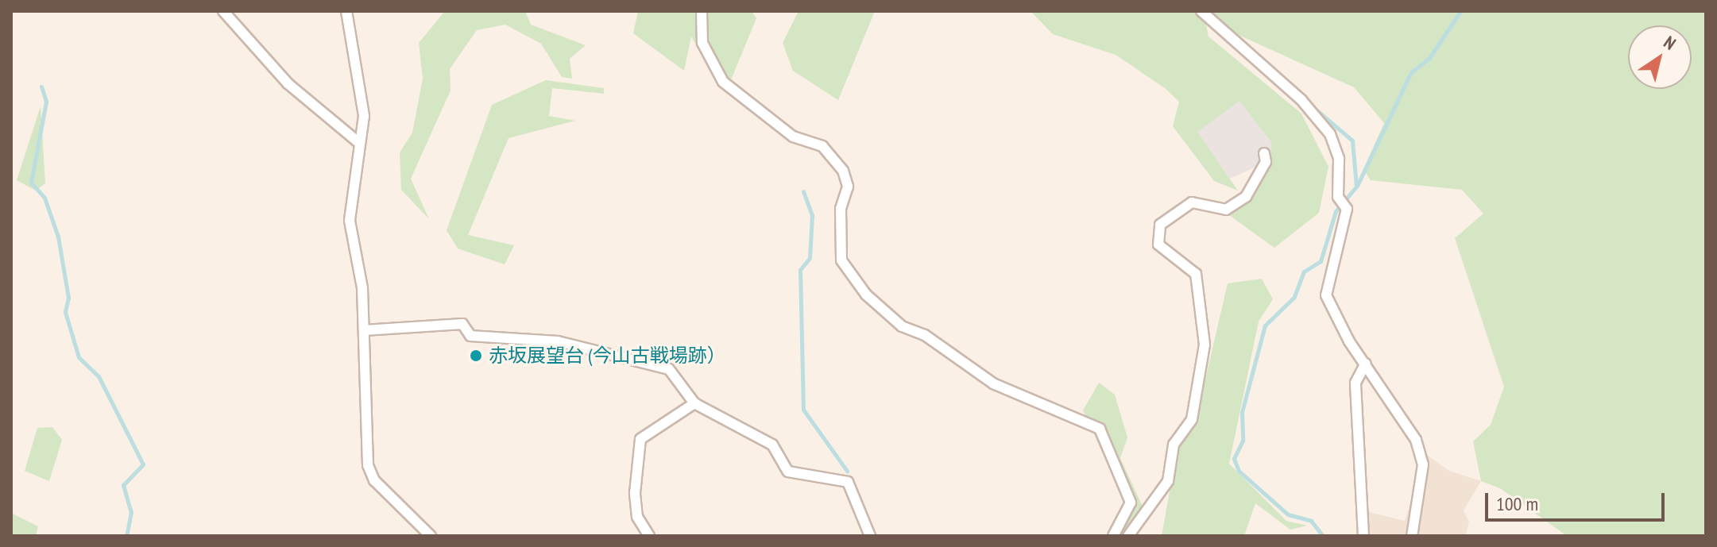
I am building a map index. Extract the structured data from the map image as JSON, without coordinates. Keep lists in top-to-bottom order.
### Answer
{
  "places": ["赤坂展望台 (今山古戦場跡）"],
  "scale_bar": "100 m",
  "north": "top right"
}
